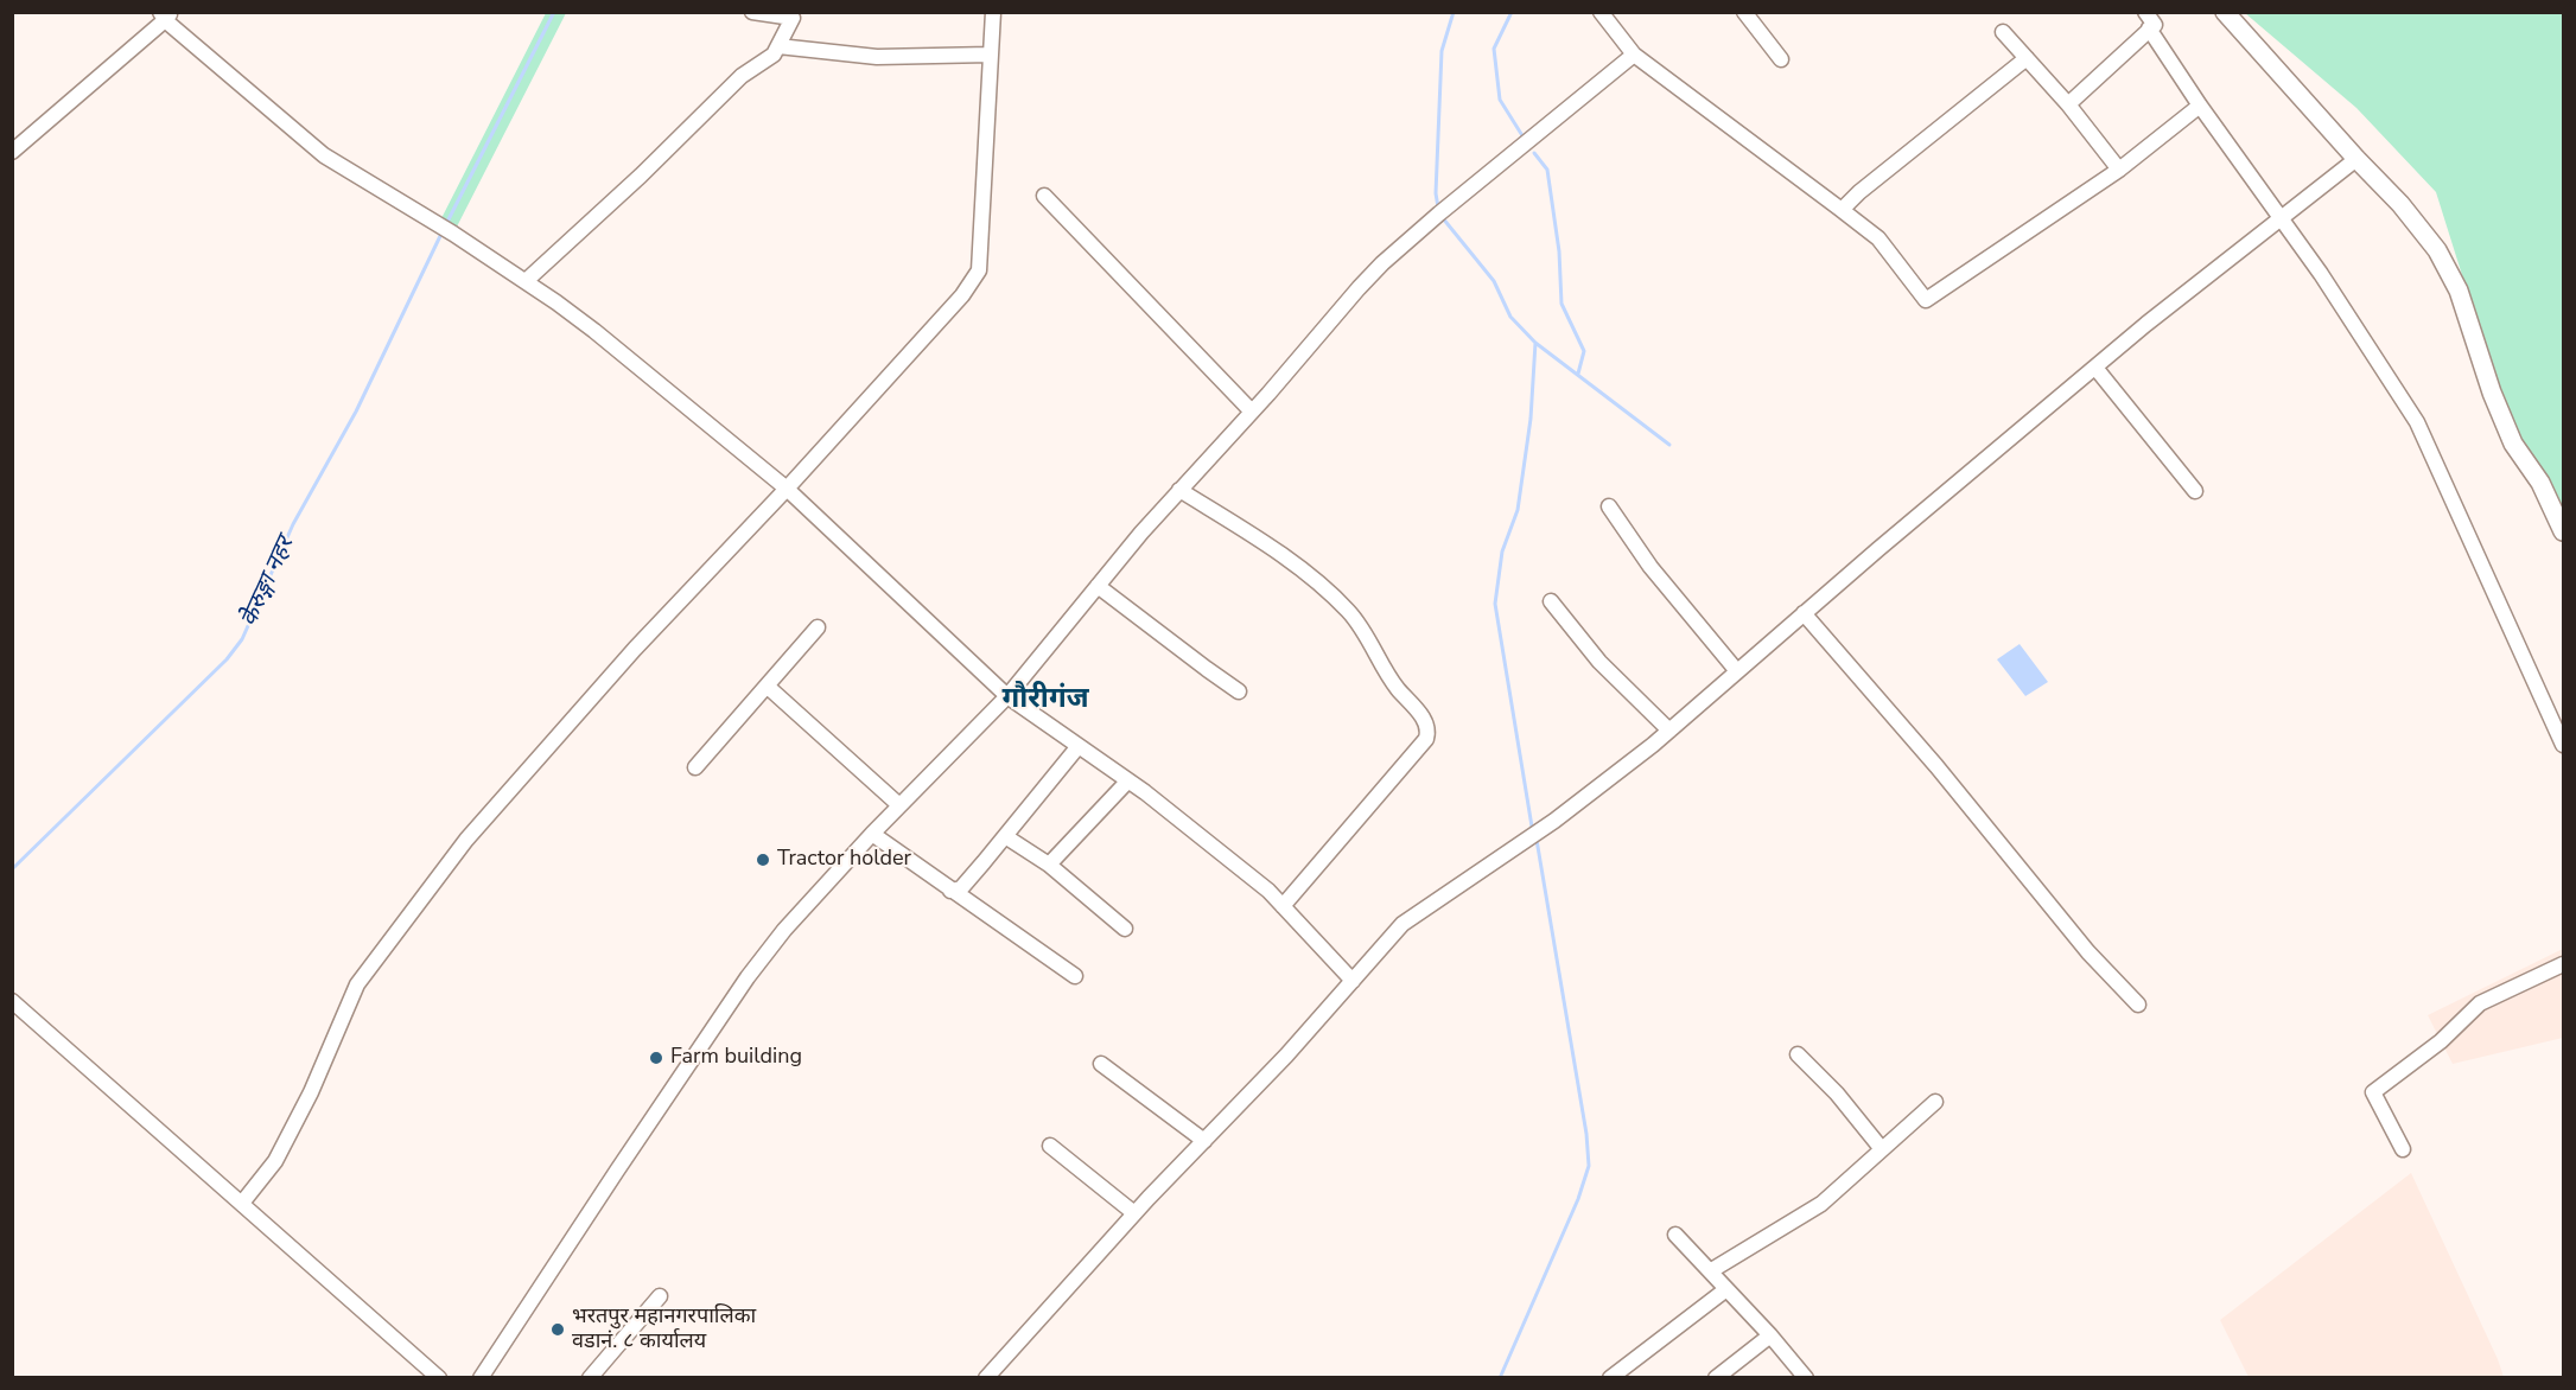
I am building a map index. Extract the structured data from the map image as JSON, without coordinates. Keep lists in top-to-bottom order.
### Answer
{
  "districts": ["गौरीगंज"],
  "water": ["केेरुङ्गा नहर"],
  "places": ["Tractor holder", "Farm building", "भरतपुर महानगरपालिका वडानं. ८ कार्यालय"]
}
